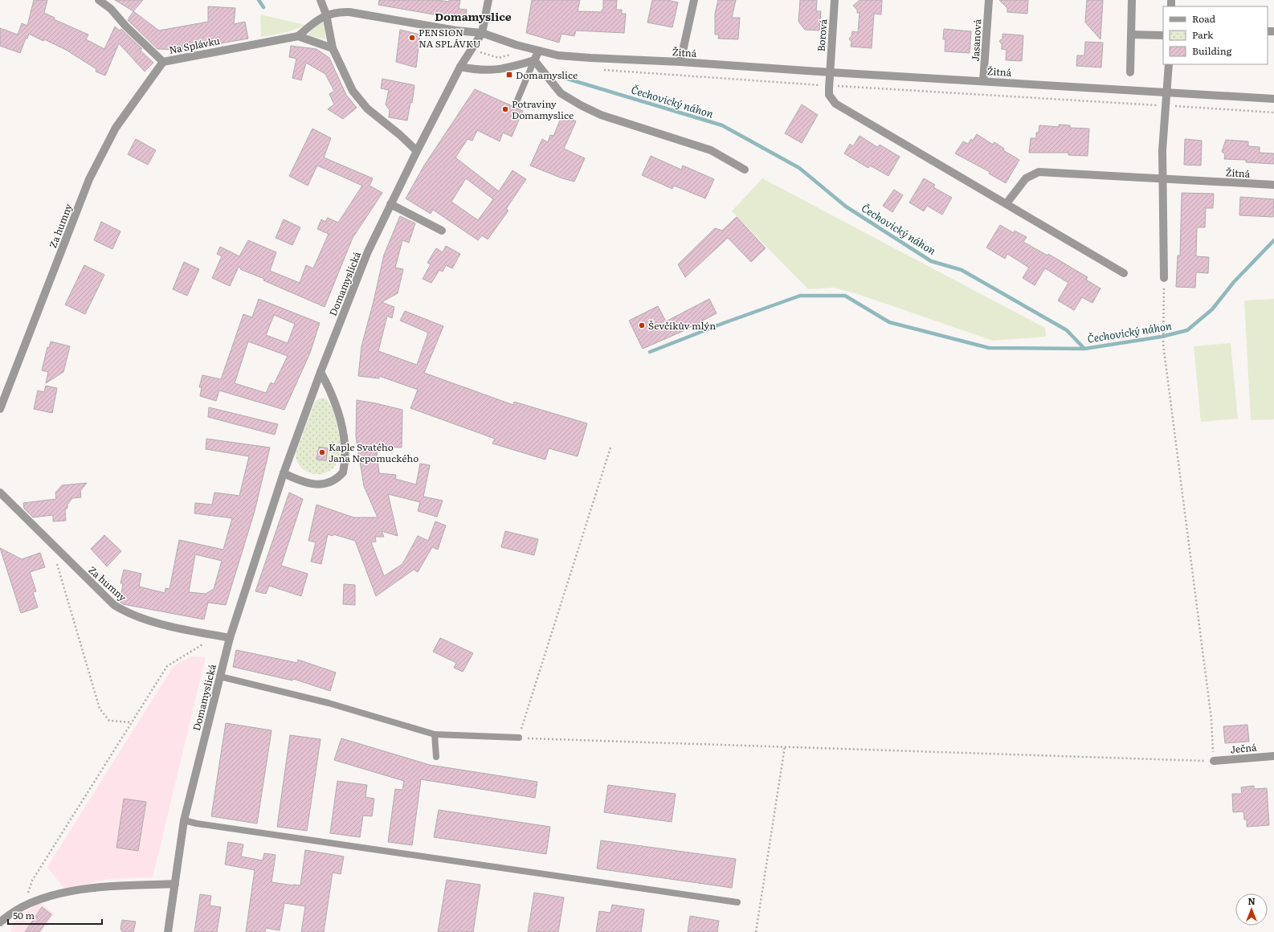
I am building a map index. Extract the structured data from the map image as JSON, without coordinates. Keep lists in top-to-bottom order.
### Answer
{
  "streets": {
    "street": [
      "Borová",
      "Jasanová",
      "Na Splávku",
      "Žitná",
      "Za humny",
      "Domamyslická",
      "Ječná"
    ]
  },
  "crossings": [
    ["Borová", "Žitná"],
    ["Jasanová", "Žitná"],
    ["Na Splávku", "Žitná"],
    ["Na Splávku", "Za humny"],
    ["Na Splávku", "Domamyslická"],
    ["Žitná", "Domamyslická"],
    ["Za humny", "Domamyslická"]
  ],
  "districts": ["Domamyslice"],
  "water": ["Čechovický náhon"],
  "places": {
    "other": [
      "PENSION NA SPLÁVKU",
      "Potraviny Domamyslice",
      "Ševčíkův mlýn",
      "Kaple Svatého Jana Nepomuckého"
    ],
    "transit": ["Domamyslice"]
  },
  "legend": ["Road", "Park", "Building"],
  "scale_bar": "50 m",
  "north": "top"
}
